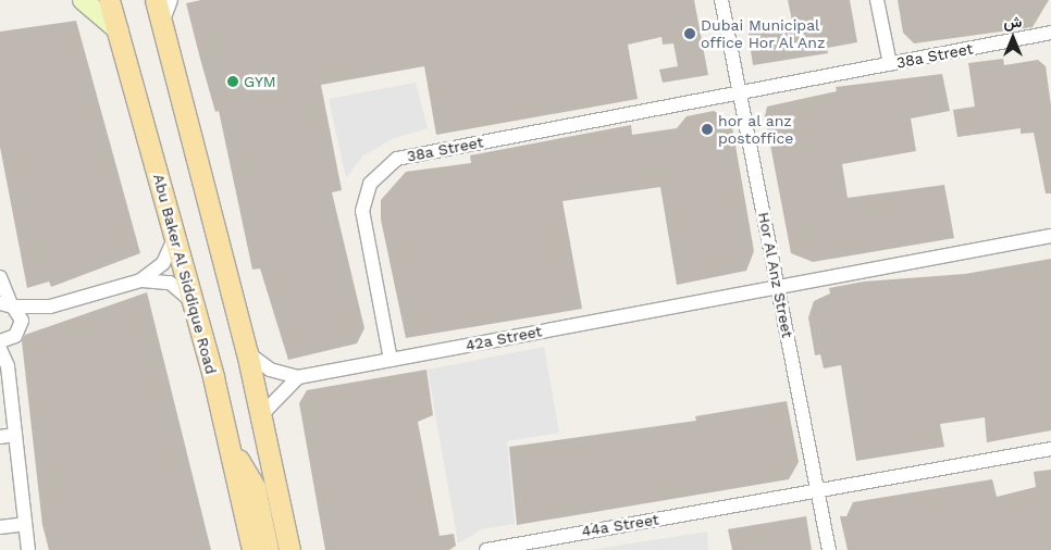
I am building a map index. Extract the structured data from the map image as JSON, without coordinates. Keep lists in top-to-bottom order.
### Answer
{
  "streets": {
    "main road": ["Abu Baker Al Siddique Road"],
    "street": [
      "38a Street",
      "Hor Al Anz Street",
      "42a Street",
      "44a Street"
    ]
  },
  "crossings": [
    ["38a Street", "Hor Al Anz Street"],
    ["38a Street", "42a Street"],
    ["Hor Al Anz Street", "42a Street"],
    ["Hor Al Anz Street", "44a Street"]
  ],
  "places": ["Dubai Municipal office Hor Al Anz", "GYM", "hor al anz postoffice"],
  "north": "top"
}
